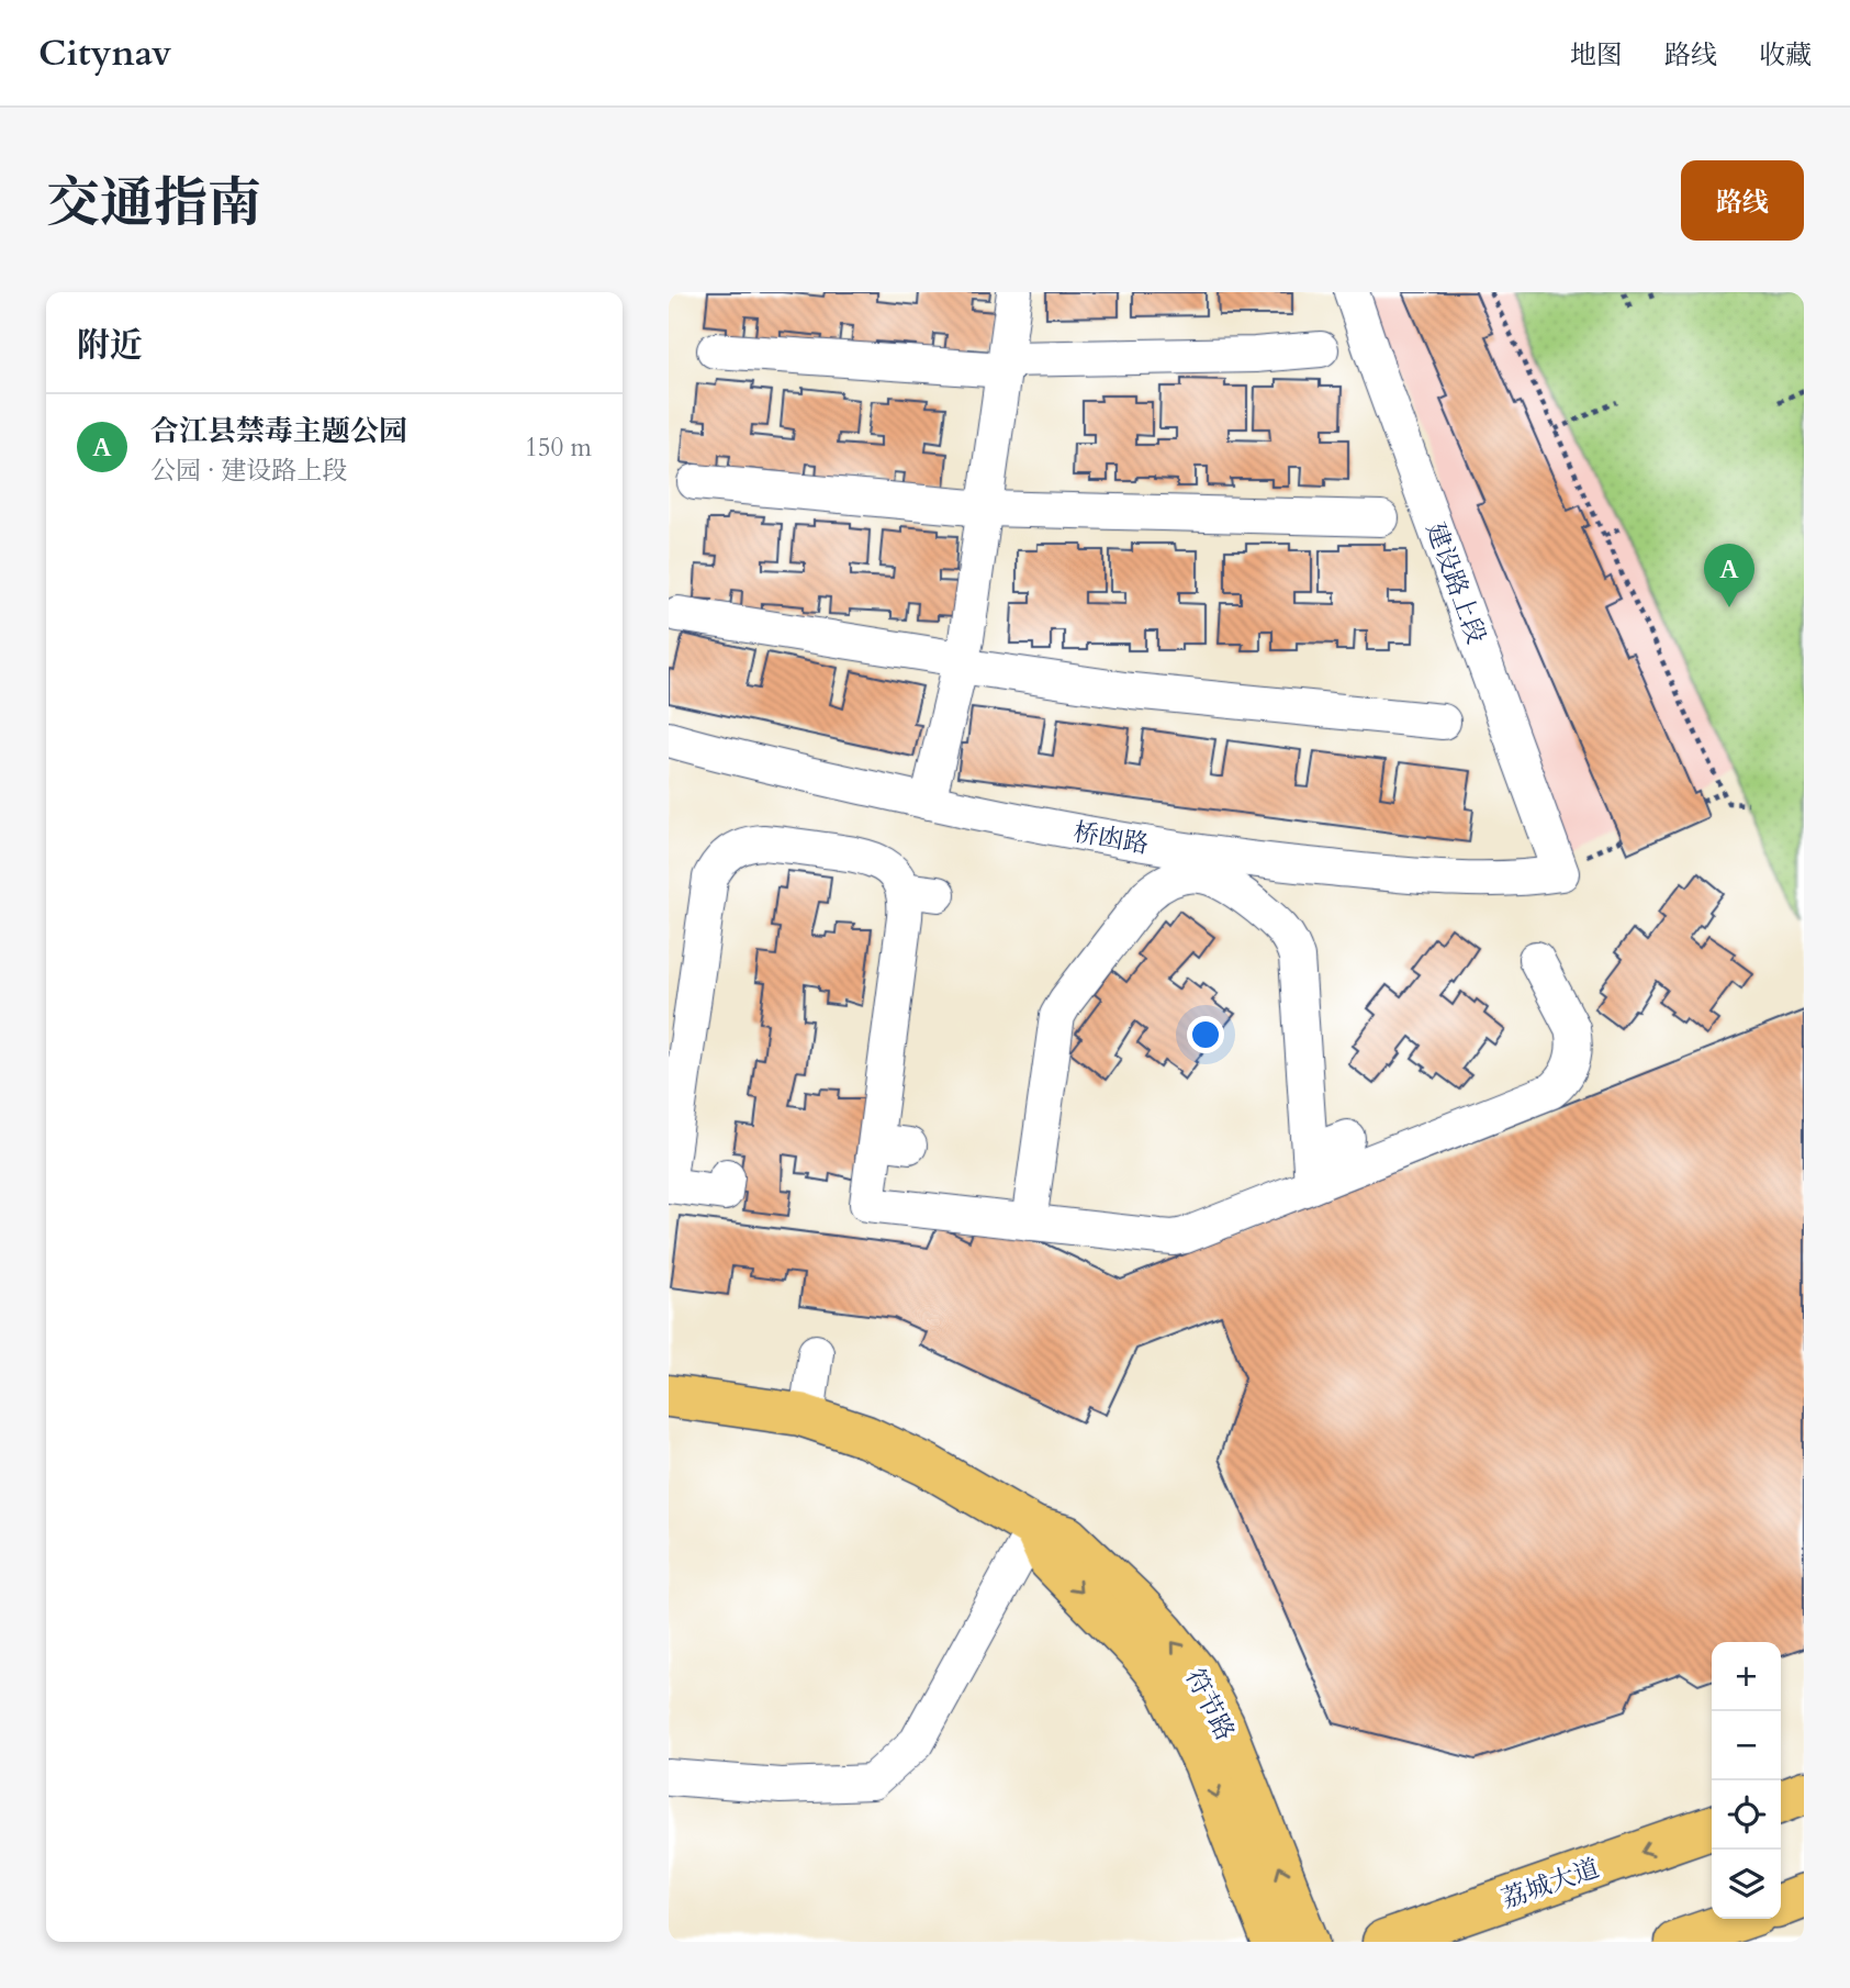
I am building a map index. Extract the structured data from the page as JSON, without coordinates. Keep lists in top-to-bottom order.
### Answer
{
  "streets": {
    "main road": ["符节路", "荔城大道"],
    "street": ["建设路上段", "桥凼路"]
  },
  "crossings": [
    ["建设路上段", "桥凼路"]
  ],
  "one_way": ["荔城大道"],
  "page": {
    "header": "Citynav",
    "nav": ["地图", "路线", "收藏"],
    "title": "交通指南",
    "buttons": "路线",
    "heading": "附近",
    "list": [
      {
        "mark": "A",
        "name": "合江县禁毒主题公园",
        "note": "公园 · 建设路上段",
        "value": "150 m"
      }
    ],
    "pins": "A",
    "map_buttons": ["+", "−"]
  }
}
